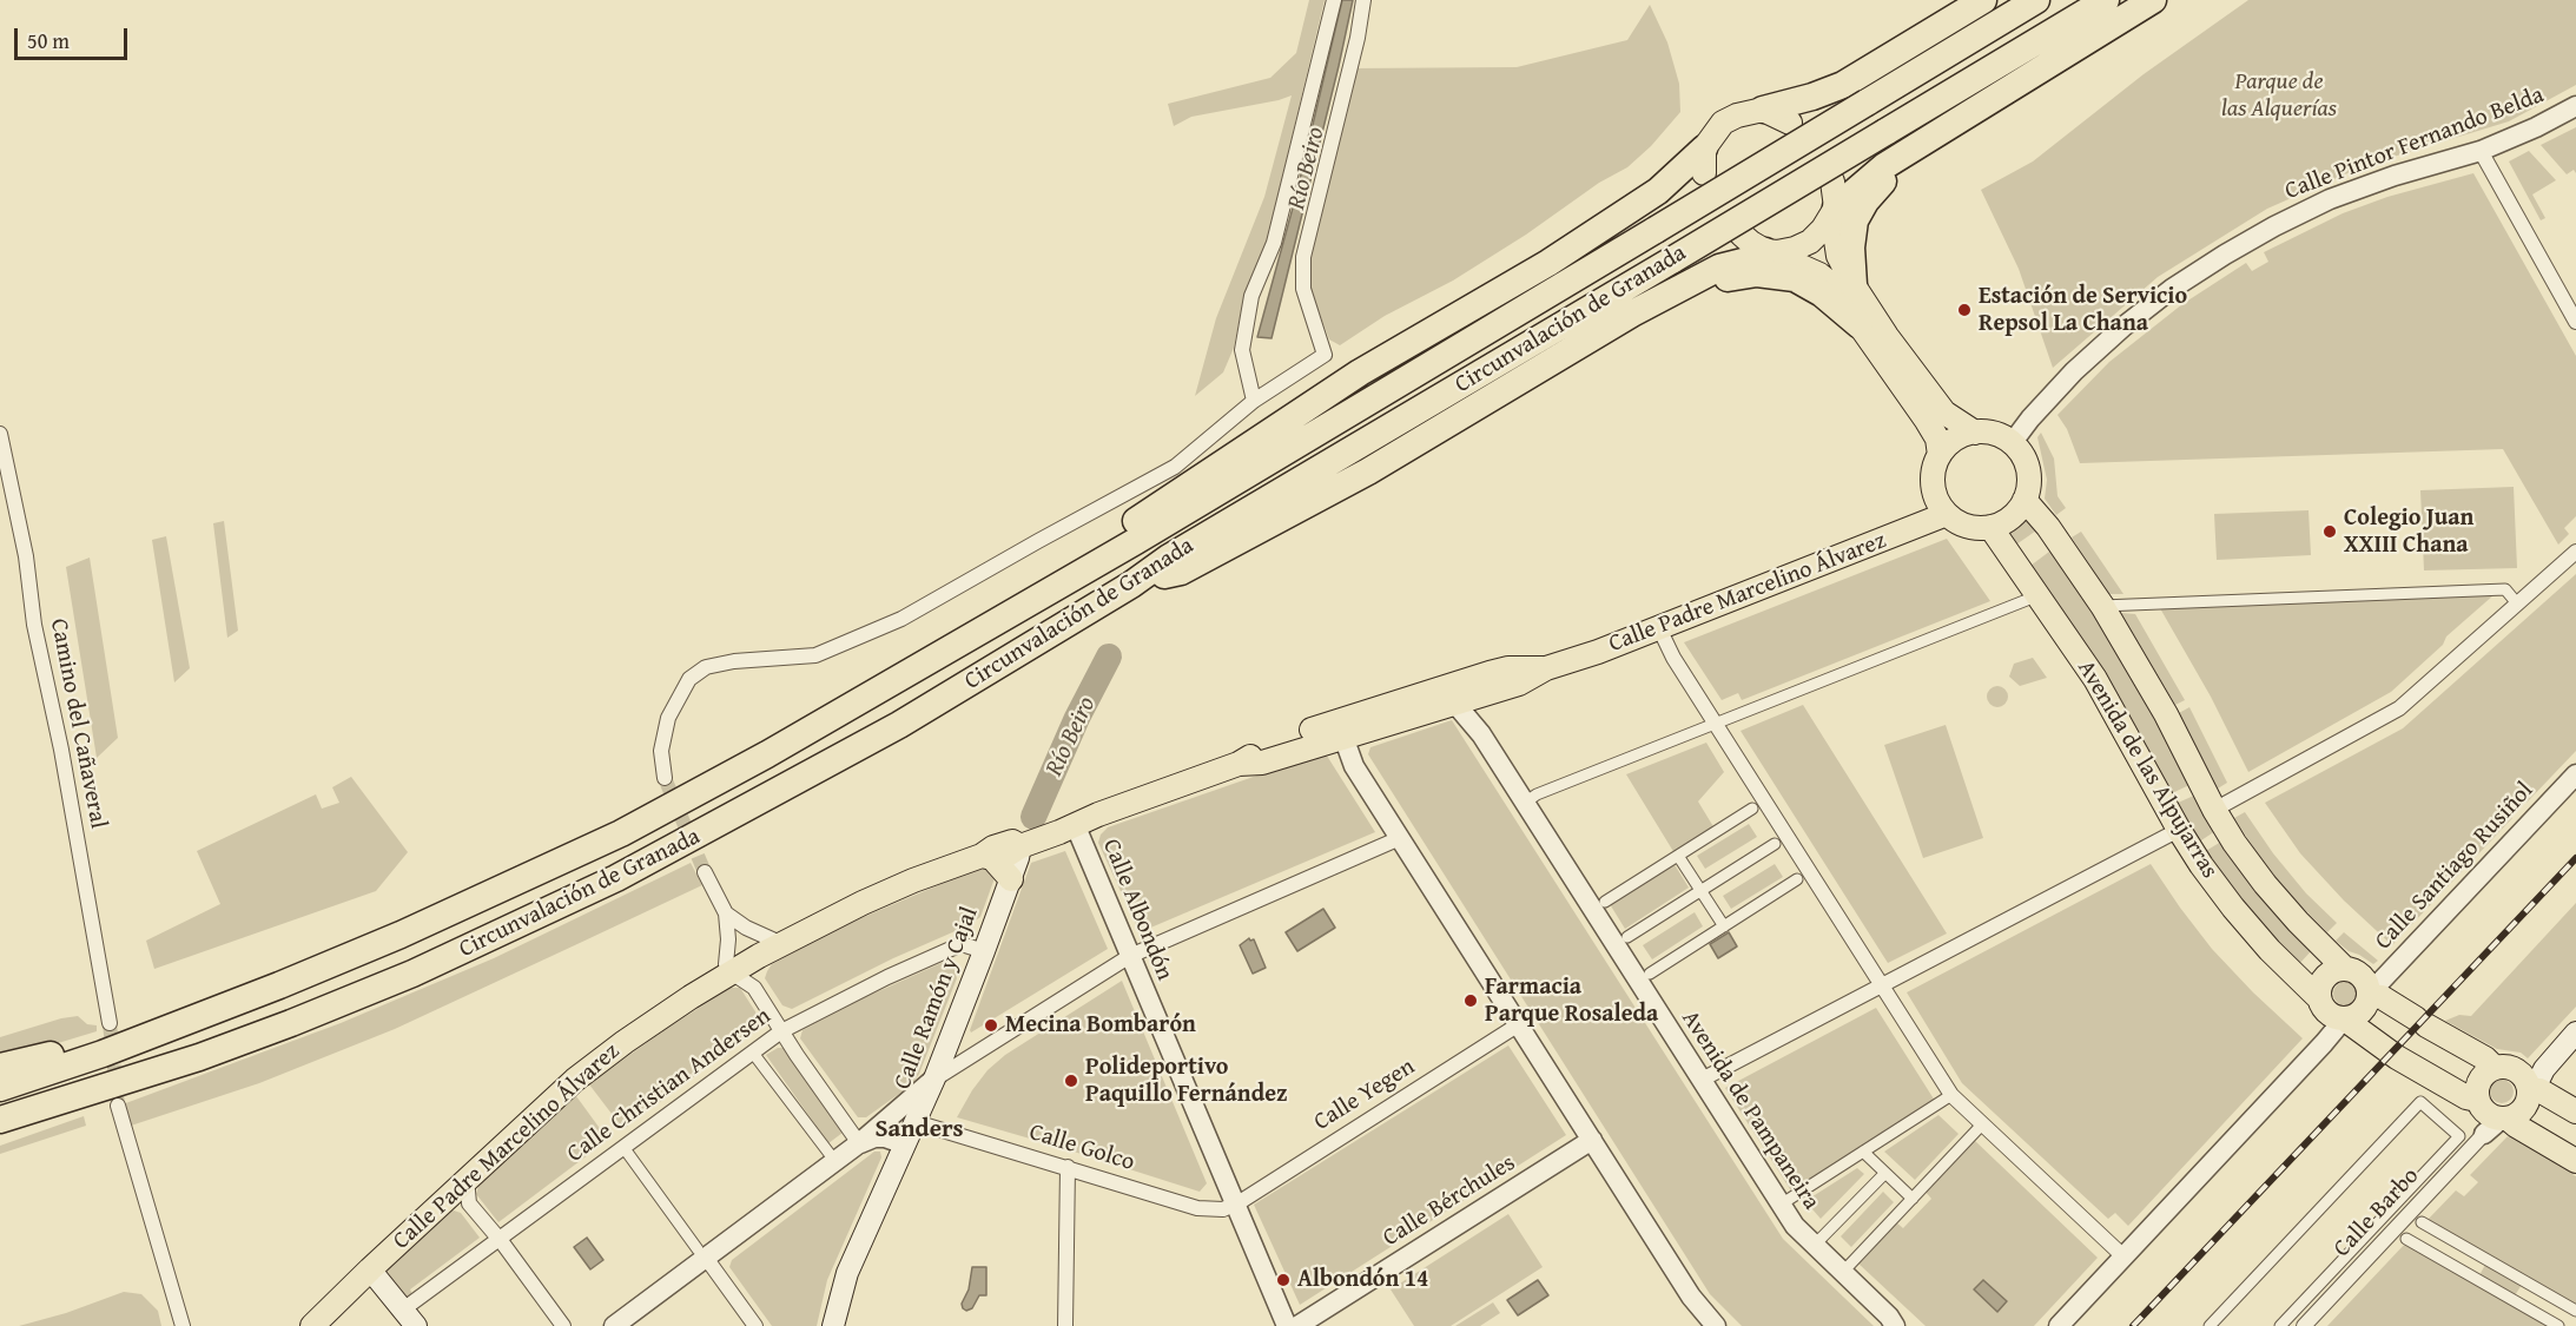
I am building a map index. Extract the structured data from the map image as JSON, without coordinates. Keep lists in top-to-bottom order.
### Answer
{
  "streets": {
    "highway": ["Circunvalación de Granada"],
    "main road": ["Calle Padre Marcelino Álvarez", "Avenida de las Alpujarras", "Calle Ramón y Cajal"],
    "street": [
      "Calle Pintor Fernando Belda",
      "Camino del Cañaveral",
      "Calle Santiago Rusiñol",
      "Calle Albondón",
      "Calle Christian Andersen",
      "Calle Yegen",
      "Avenida de Pampaneira",
      "Calle Golco",
      "Calle Bérchules",
      "Calle Barbo"
    ]
  },
  "crossings": [
    ["Calle Pintor Fernando Belda", "Calle Padre Marcelino Álvarez"],
    ["Calle Pintor Fernando Belda", "Avenida de las Alpujarras"],
    ["Calle Padre Marcelino Álvarez", "Avenida de las Alpujarras"],
    ["Calle Padre Marcelino Álvarez", "Calle Albondón"],
    ["Calle Padre Marcelino Álvarez", "Calle Ramón y Cajal"],
    ["Calle Padre Marcelino Álvarez", "Avenida de Pampaneira"],
    ["Avenida de las Alpujarras", "Calle Santiago Rusiñol"],
    ["Calle Albondón", "Calle Yegen"],
    ["Calle Albondón", "Calle Golco"],
    ["Calle Ramón y Cajal", "Calle Christian Andersen"],
    ["Calle Ramón y Cajal", "Calle Golco"],
    ["Calle Yegen", "Calle Golco"]
  ],
  "districts": ["Sanders"],
  "water": ["Río Beiro"],
  "parks": ["Parque de las Alquerías"],
  "places": [
    "Estación de Servicio Repsol La Chana",
    "Colegio Juan XXIII Chana",
    "Farmacia Parque Rosaleda",
    "Mecina Bombarón",
    "Polideportivo Paquillo Fernández",
    "Albondón 14"
  ],
  "scale_bar": "50 m"
}
